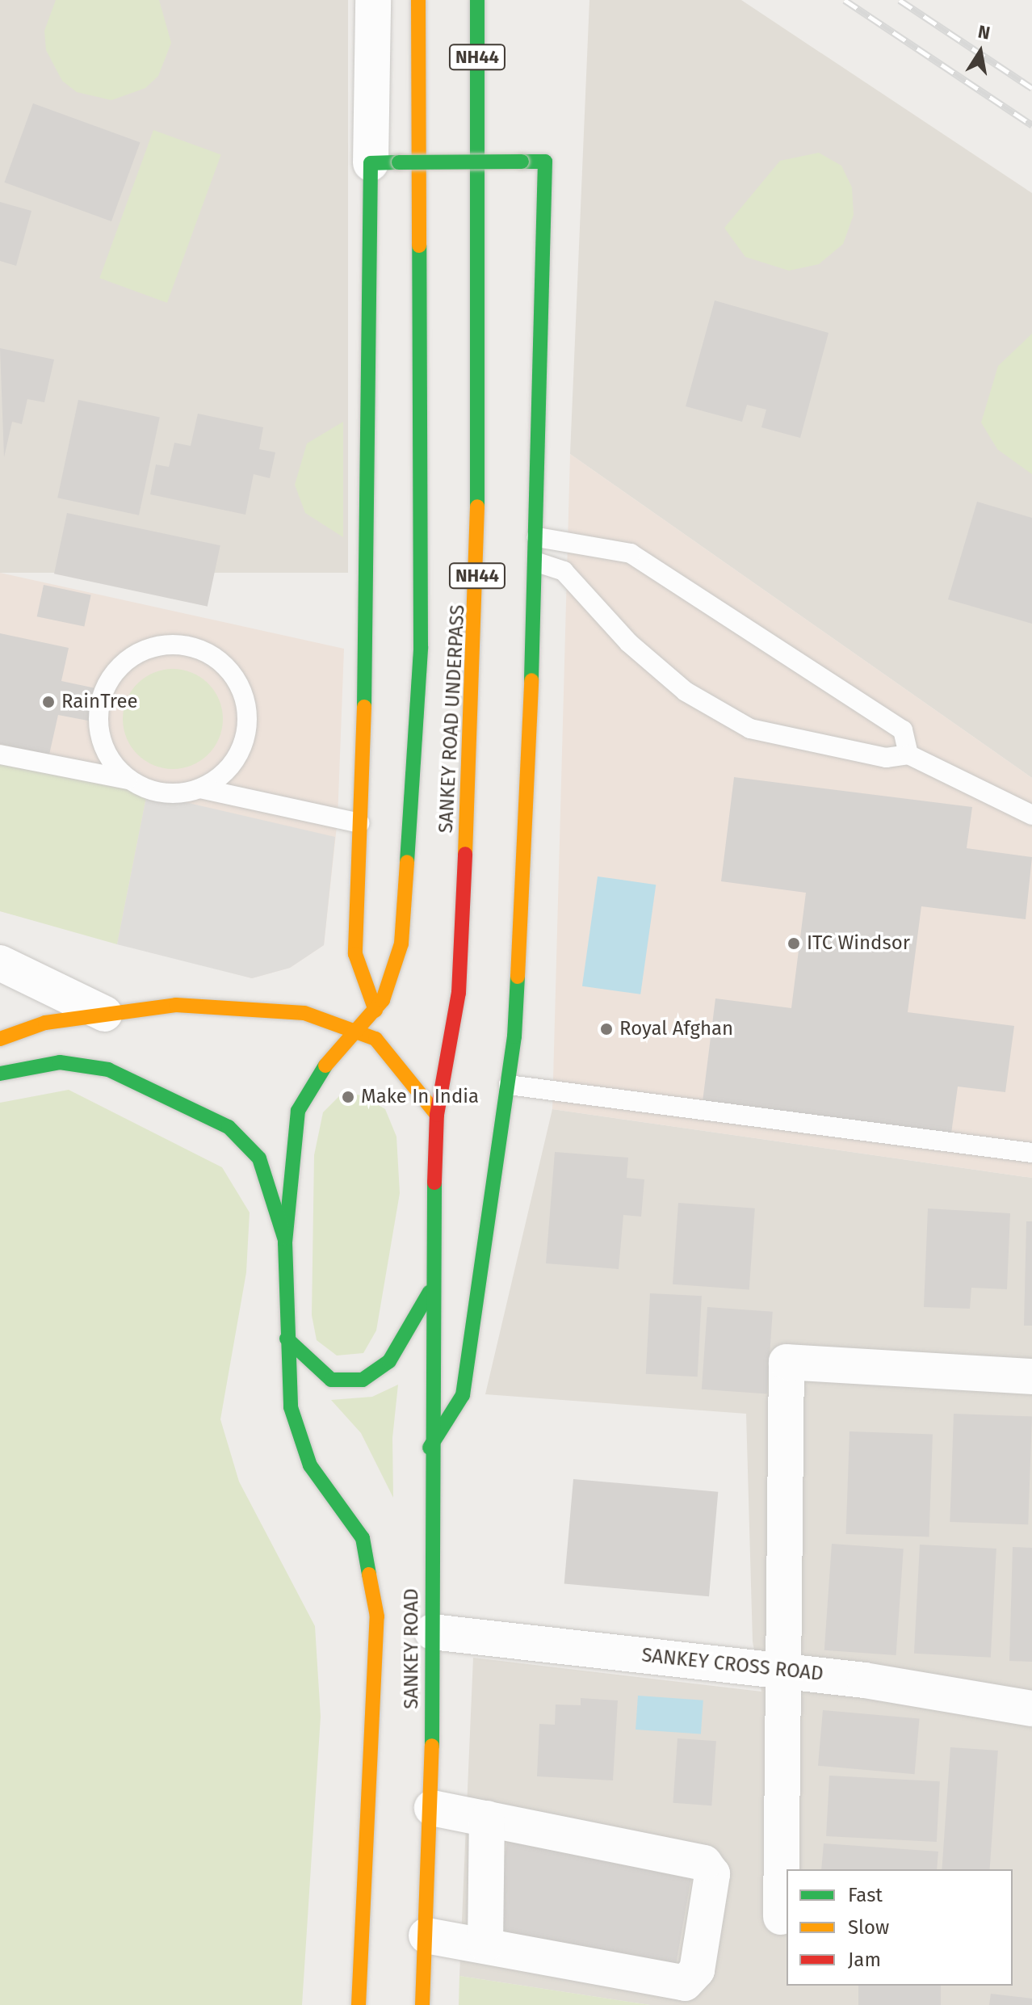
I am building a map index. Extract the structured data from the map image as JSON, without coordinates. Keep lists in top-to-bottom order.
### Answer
{
  "streets": {
    "main road": ["NH44", "SANKEY ROAD UNDERPASS", "SANKEY ROAD"],
    "street": ["SANKEY CROSS ROAD"]
  },
  "crossings": [
    ["SANKEY ROAD UNDERPASS", "SANKEY ROAD"],
    ["SANKEY ROAD", "SANKEY CROSS ROAD"]
  ],
  "places": [
    "RainTree",
    "ITC Windsor",
    "Royal Afghan",
    "Make In India"
  ],
  "legend": ["Fast", "Slow", "Jam"],
  "north": "top"
}
